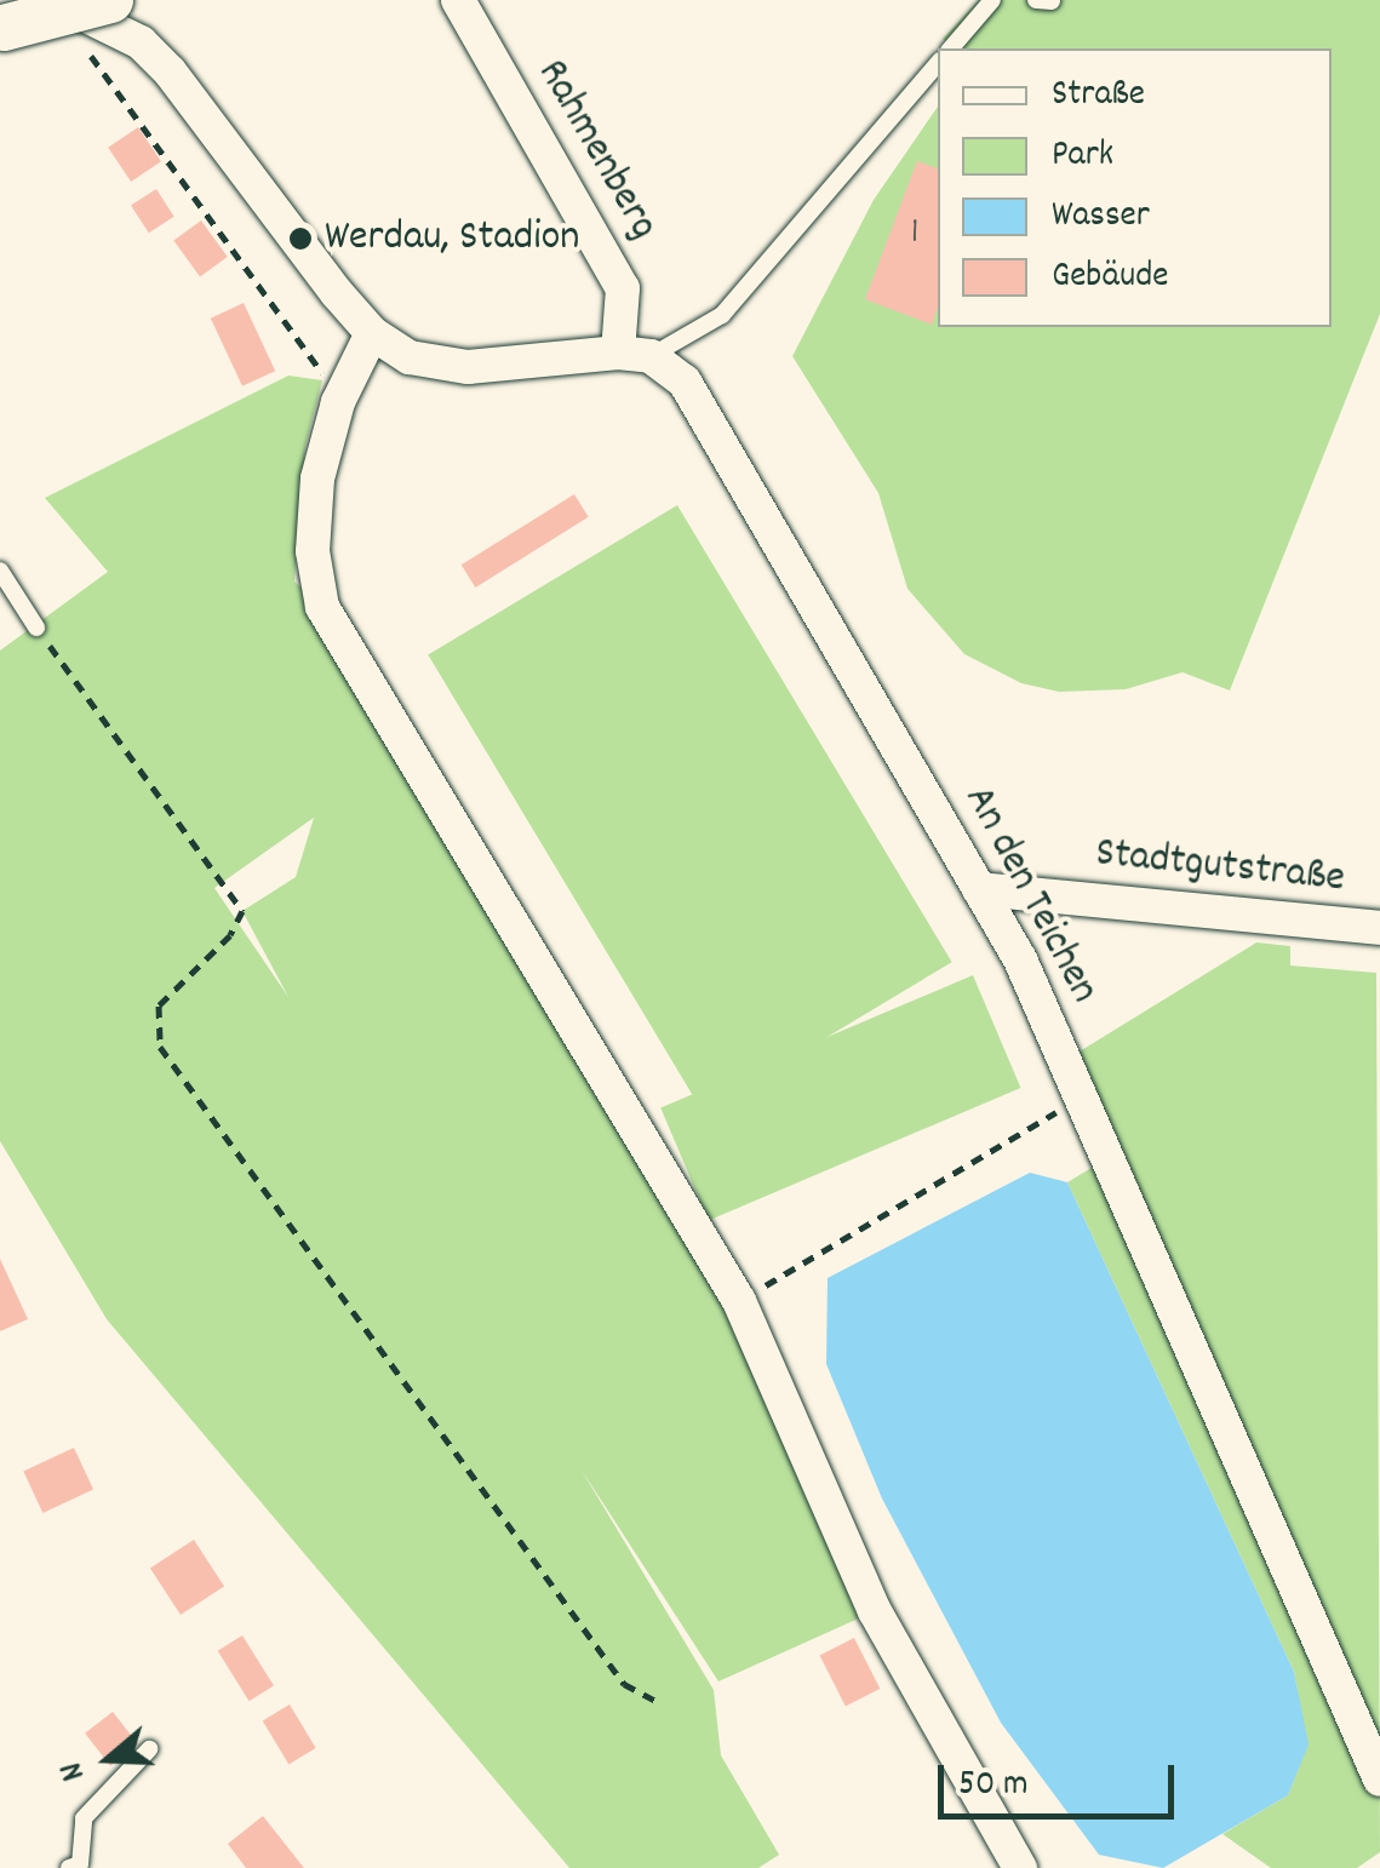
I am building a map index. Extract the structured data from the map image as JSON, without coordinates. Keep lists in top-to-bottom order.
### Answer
{
  "streets": {
    "street": ["Rahmenberg", "Stadtgutstraße", "An den Teichen"]
  },
  "crossings": [
    ["Rahmenberg", "An den Teichen"],
    ["Stadtgutstraße", "An den Teichen"]
  ],
  "places": ["Werdau, Stadion"],
  "house_numbers": ["1"],
  "legend": [
    "Straße",
    "Park",
    "Wasser",
    "Gebäude"
  ],
  "scale_bar": "50 m",
  "north": "left"
}
